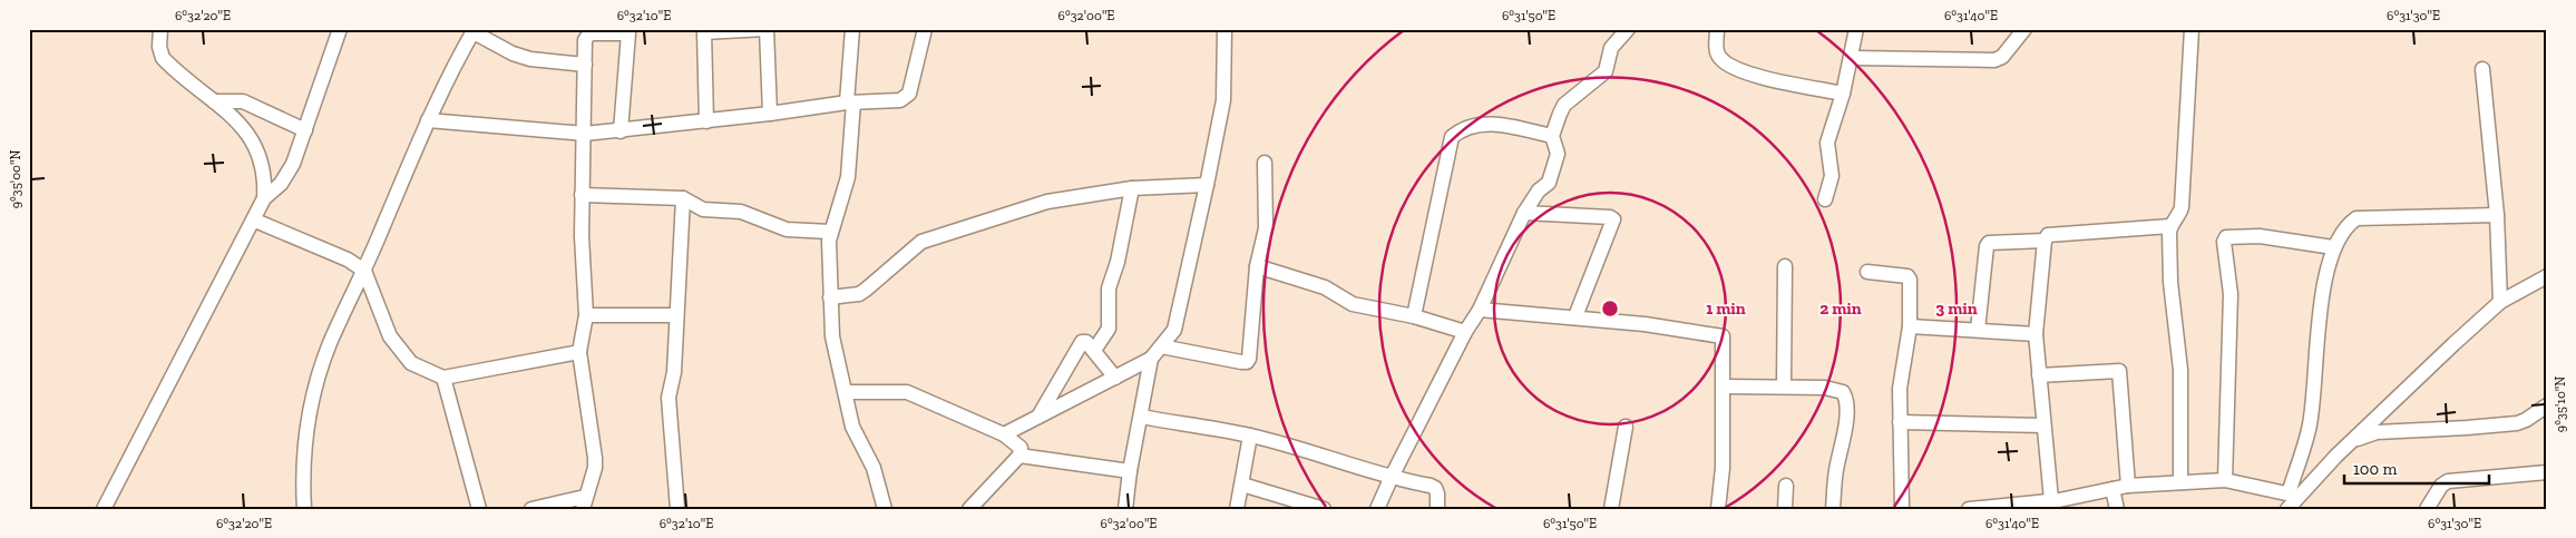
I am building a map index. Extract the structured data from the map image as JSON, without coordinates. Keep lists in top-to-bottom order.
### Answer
{
  "scale_bar": "100 m",
  "coordinates": [
    "6°32'20\"E",
    "6°32'10\"E",
    "6°32'00\"E",
    "6°31'50\"E",
    "6°31'40\"E",
    "6°31'30\"E",
    "9°35'00\"N",
    "9°35'10\"N"
  ],
  "rings": ["1 min", "2 min", "3 min"]
}
